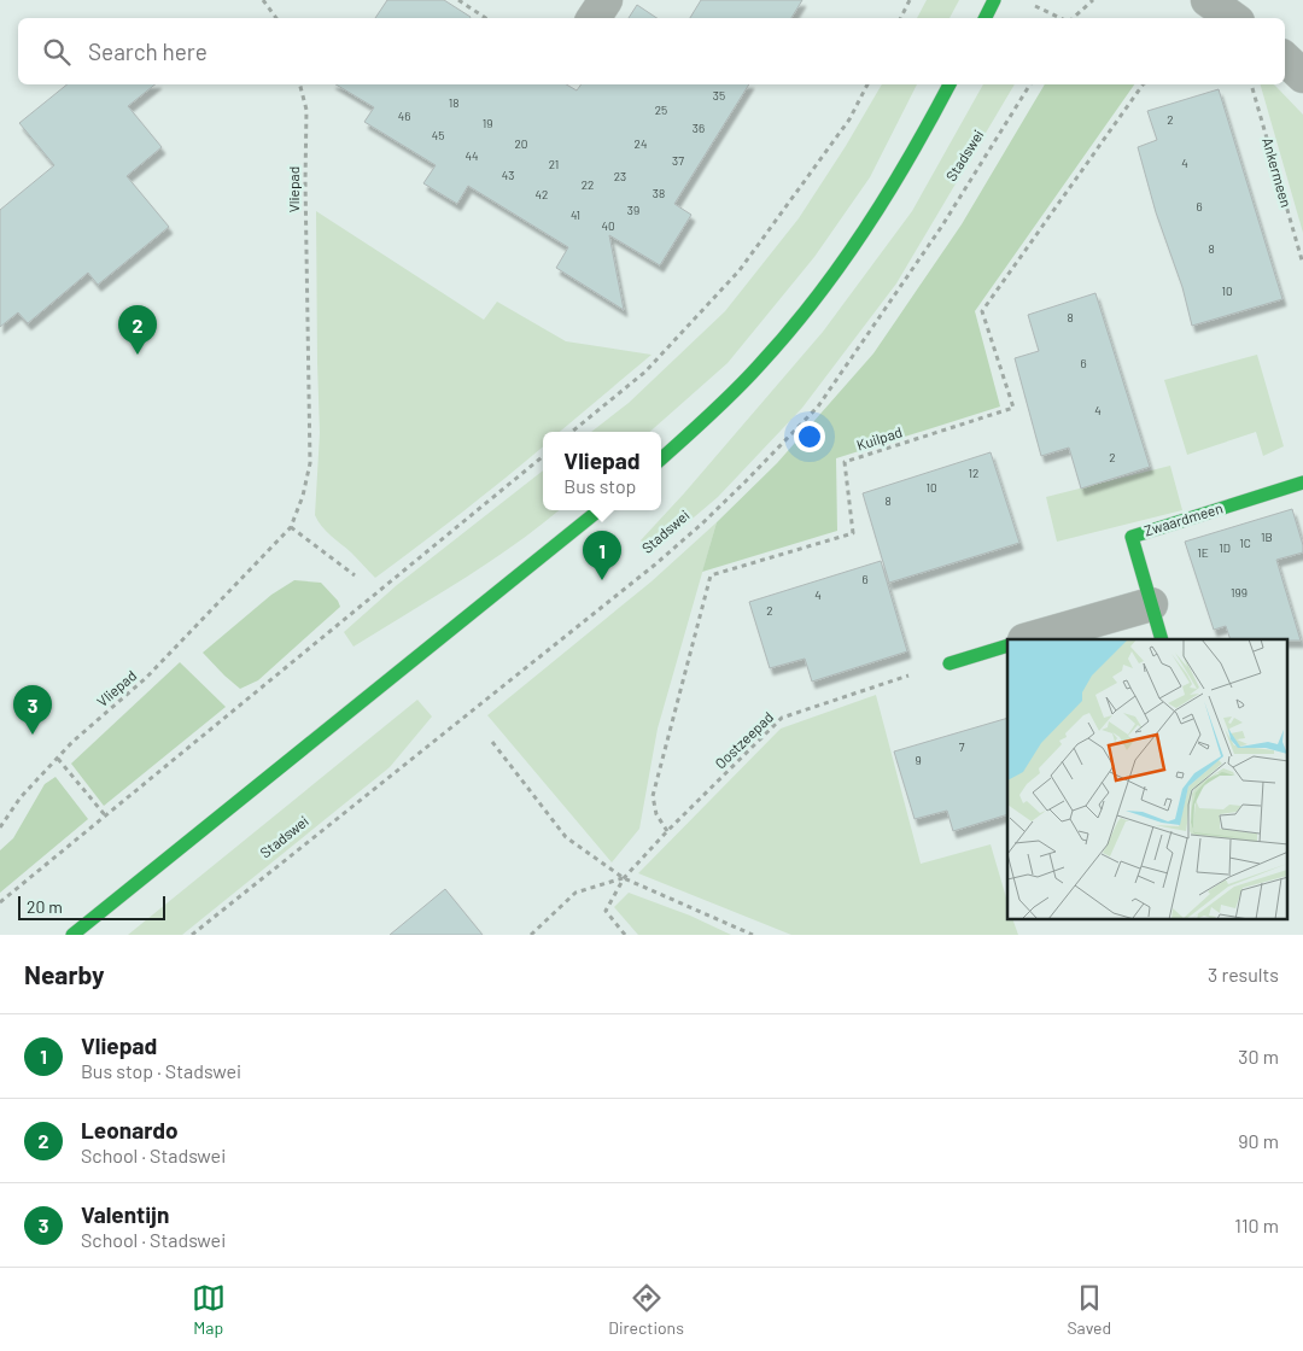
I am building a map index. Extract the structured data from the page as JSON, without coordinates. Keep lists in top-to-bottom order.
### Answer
{
  "streets": {
    "street": ["Zwaardmeen"],
    "path": [
      "Stadswei",
      "Ankermeen",
      "Vliepad",
      "Kuilpad",
      "Oostzeepad"
    ]
  },
  "crossings": [
    ["Kuilpad", "Oostzeepad"]
  ],
  "house_numbers": [
    "35",
    "18",
    "25",
    "46",
    "2",
    "19",
    "36",
    "45",
    "20",
    "24",
    "44",
    "37",
    "4",
    "21",
    "43",
    "23",
    "22",
    "38",
    "42",
    "6",
    "39",
    "41",
    "40",
    "8",
    "10",
    "8",
    "6",
    "4",
    "2",
    "12",
    "10",
    "8",
    "1B",
    "1C",
    "1D",
    "1E",
    "6",
    "199",
    "4",
    "2",
    "7",
    "9"
  ],
  "scale_bar": "20 m",
  "page": {
    "search": "Search here",
    "pins": ["2", "1", "3"],
    "popup": ["Vliepad", "Bus stop"],
    "scale": "20 m",
    "heading": ["Nearby", "3 results"],
    "list": [
      {
        "mark": "1",
        "name": "Vliepad",
        "note": "Bus stop · Stadswei",
        "value": "30 m"
      },
      {
        "mark": "2",
        "name": "Leonardo",
        "note": "School · Stadswei",
        "value": "90 m"
      },
      {
        "mark": "3",
        "name": "Valentijn",
        "note": "School · Stadswei",
        "value": "110 m"
      }
    ],
    "nav": ["Map", "Directions", "Saved"]
  }
}
